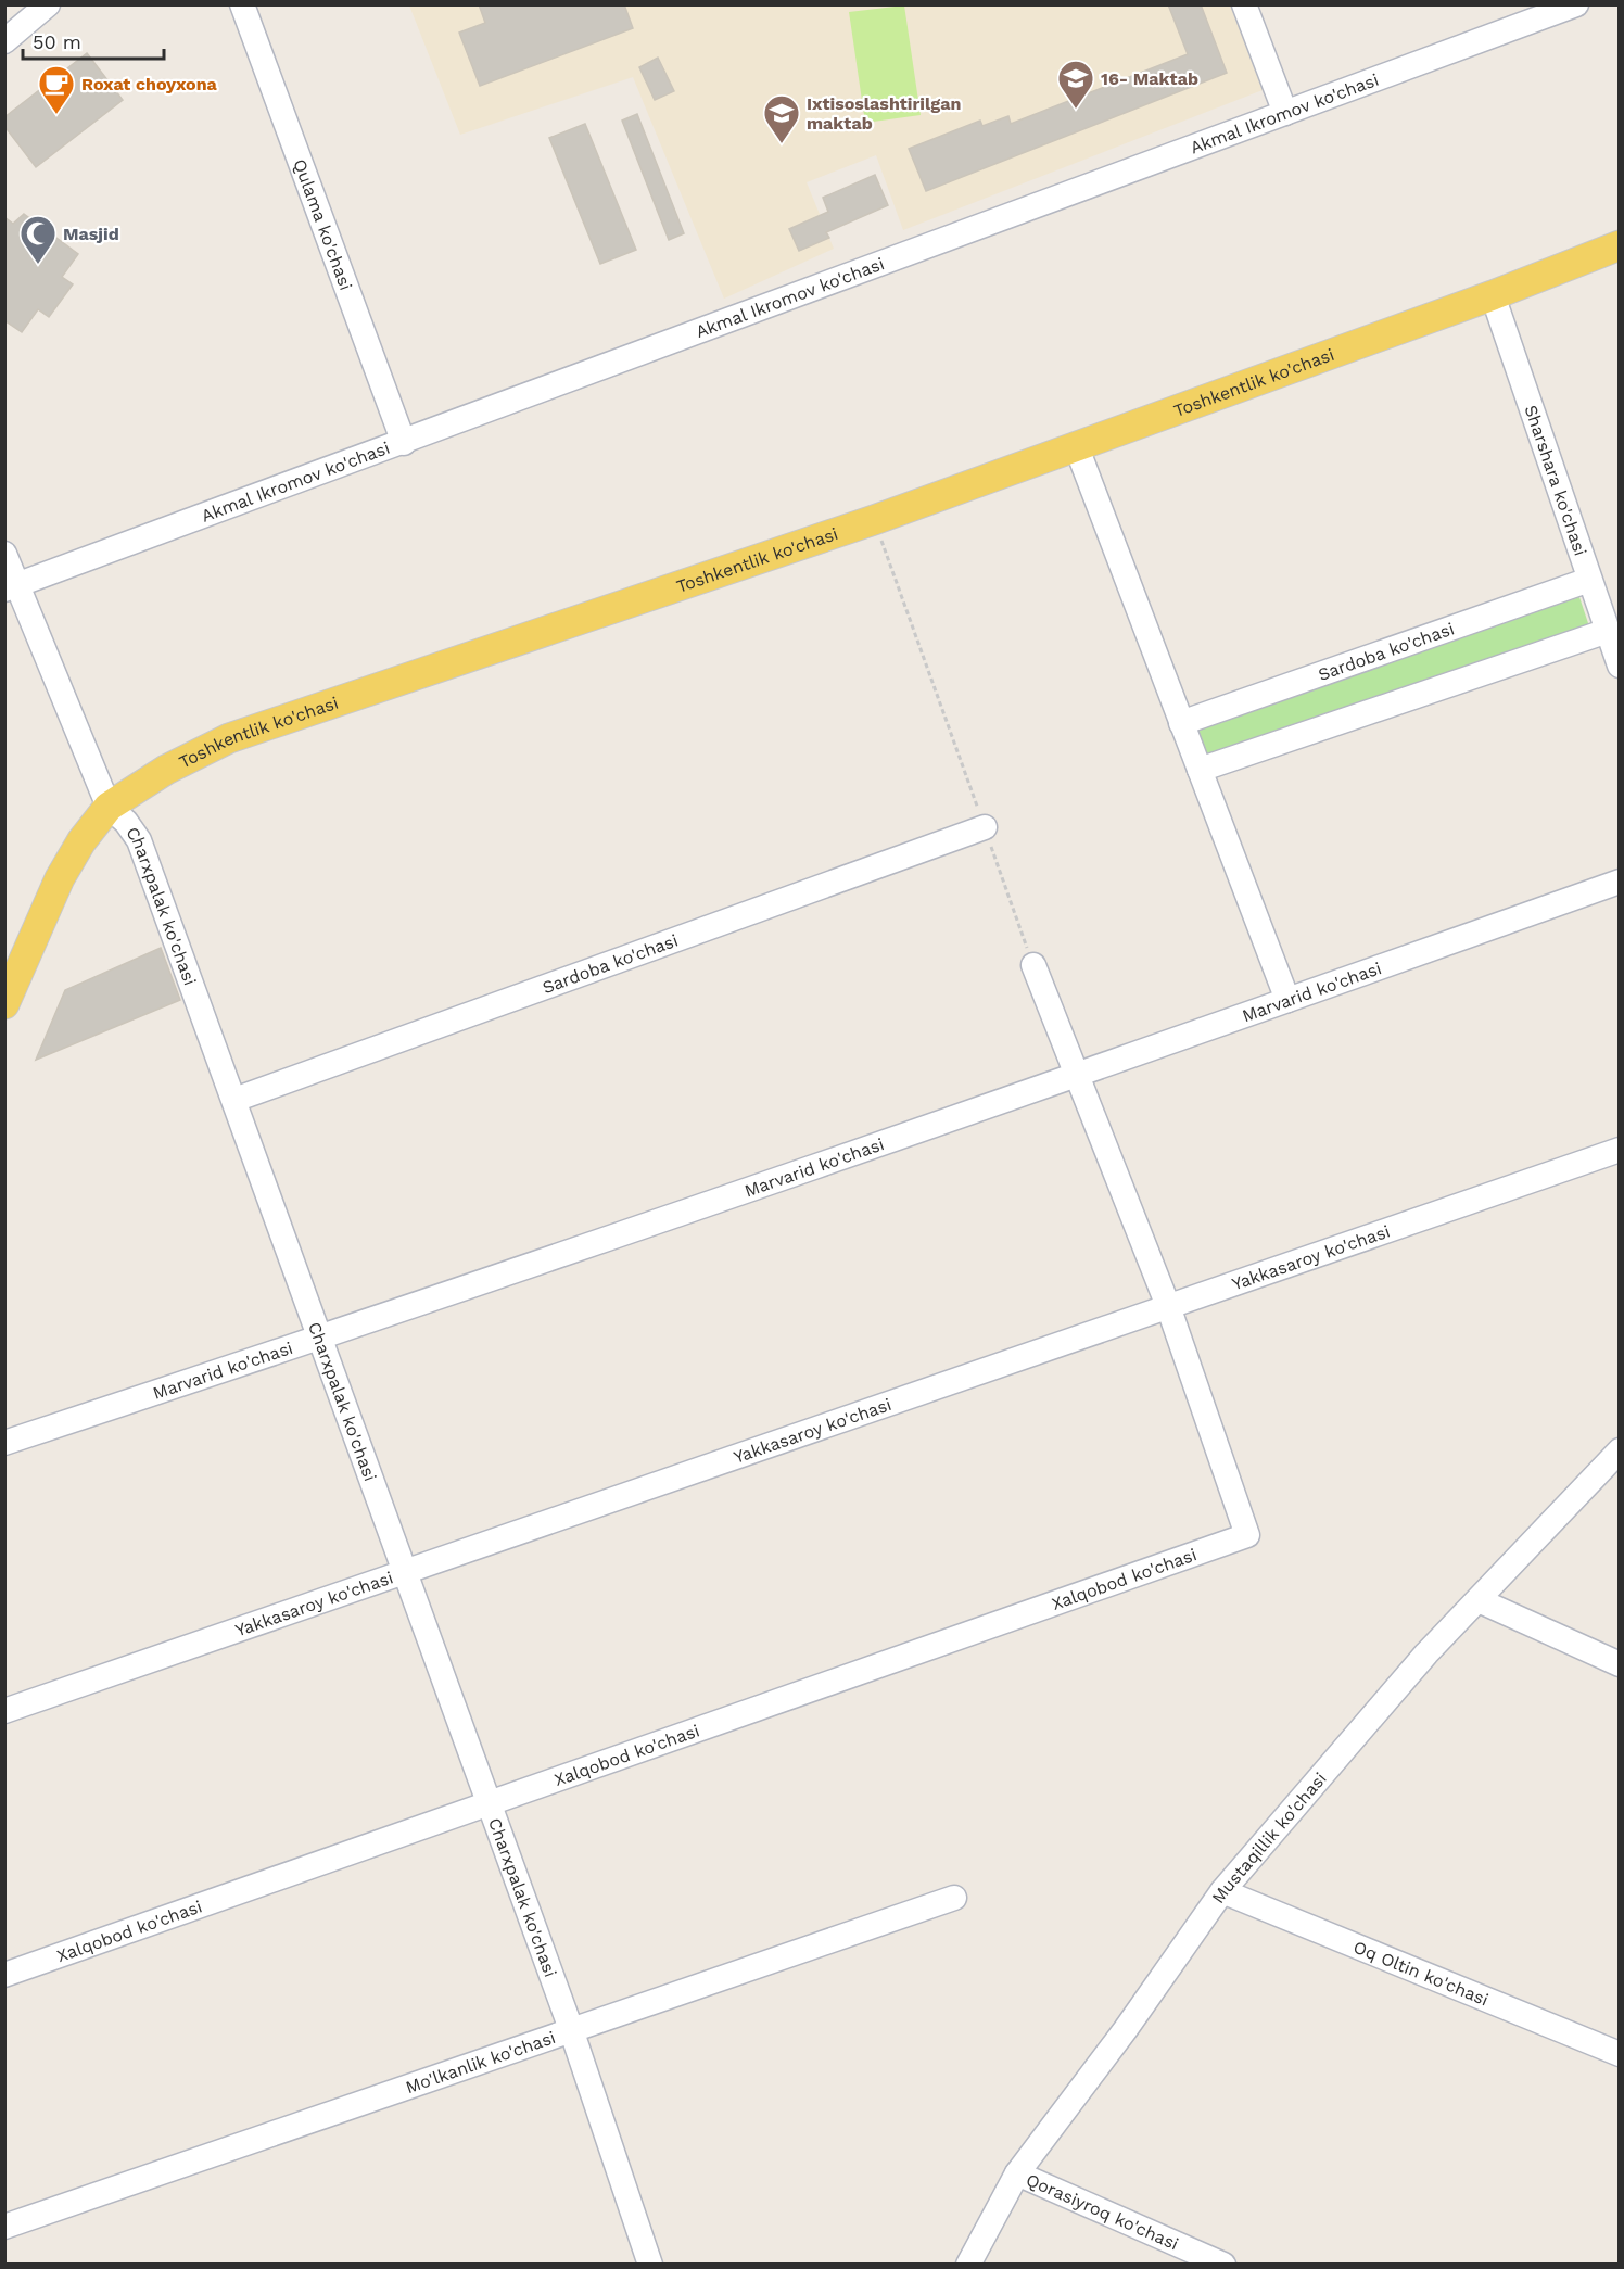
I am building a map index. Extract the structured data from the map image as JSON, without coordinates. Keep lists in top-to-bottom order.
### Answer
{
  "streets": {
    "main road": ["Toshkentlik ko'chasi"],
    "street": [
      "Akmal Ikromov ko'chasi",
      "Qulama ko'chasi",
      "Sharshara ko'chasi",
      "Sardoba ko'chasi",
      "Charxpalak ko'chasi",
      "Marvarid ko'chasi",
      "Yakkasaroy ko'chasi",
      "Xalqobod ko'chasi",
      "Mustaqillik ko'chasi",
      "Oq Oltin ko'chasi",
      "Mo'lkanlik ko'chasi",
      "Qorasiyroq ko'chasi"
    ]
  },
  "crossings": [
    ["Akmal Ikromov ko'chasi", "Qulama ko'chasi"],
    ["Akmal Ikromov ko'chasi", "Charxpalak ko'chasi"],
    ["Toshkentlik ko'chasi", "Sharshara ko'chasi"],
    ["Toshkentlik ko'chasi", "Charxpalak ko'chasi"],
    ["Sharshara ko'chasi", "Sardoba ko'chasi"],
    ["Sardoba ko'chasi", "Charxpalak ko'chasi"],
    ["Charxpalak ko'chasi", "Marvarid ko'chasi"],
    ["Charxpalak ko'chasi", "Yakkasaroy ko'chasi"],
    ["Charxpalak ko'chasi", "Xalqobod ko'chasi"],
    ["Charxpalak ko'chasi", "Mo'lkanlik ko'chasi"],
    ["Yakkasaroy ko'chasi", "Xalqobod ko'chasi"],
    ["Mustaqillik ko'chasi", "Oq Oltin ko'chasi"],
    ["Mustaqillik ko'chasi", "Qorasiyroq ko'chasi"]
  ],
  "places": {
    "school or university": ["16- Maktab", "Ixtisoslashtirilgan maktab"],
    "cafe": ["Roxat choyxona"],
    "mosque": ["Masjid"]
  },
  "scale_bar": "50 m"
}
